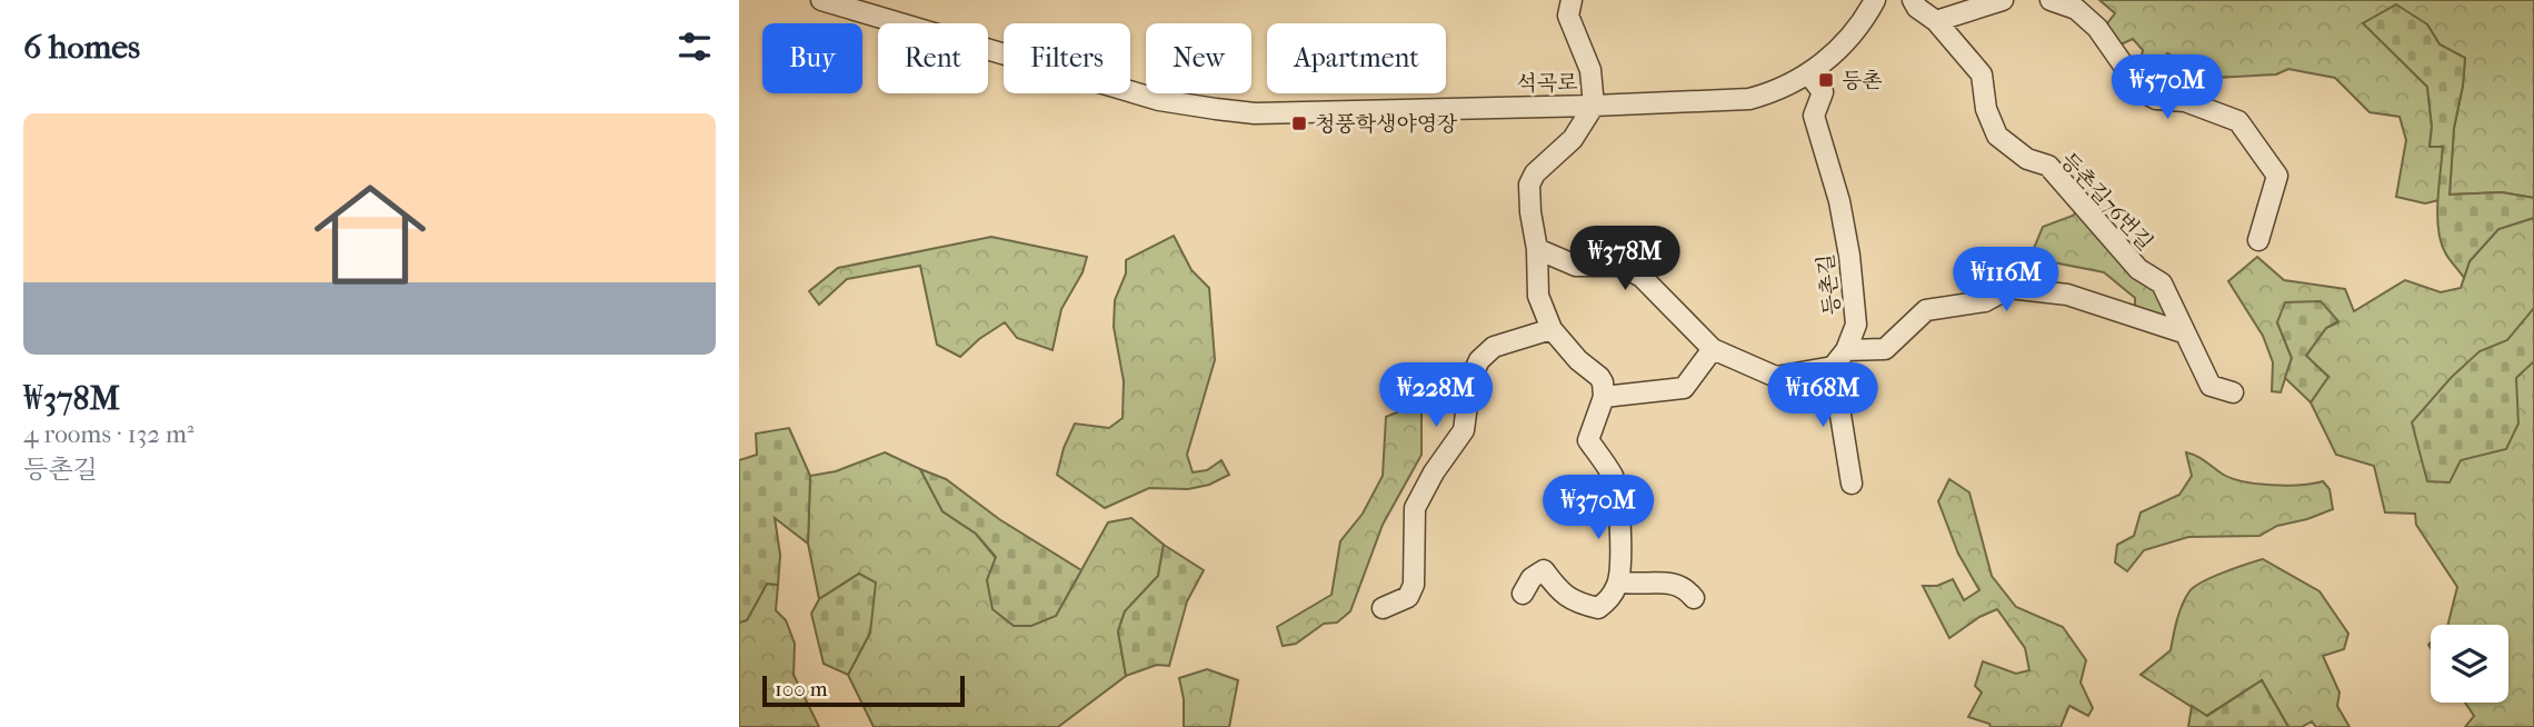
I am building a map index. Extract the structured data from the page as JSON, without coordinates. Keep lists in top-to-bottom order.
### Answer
{
  "streets": {
    "street": ["석곡로", "등촌길76번길", "등촌길"]
  },
  "crossings": [
    ["석곡로", "등촌길"]
  ],
  "places": {
    "transit": ["등촌", "청풍학생야영장"]
  },
  "scale_bar": "100 m",
  "page": {
    "heading": "6 homes",
    "chip": [
      "Buy",
      "Rent",
      "Filters",
      "New",
      "Apartment"
    ],
    "price": [
      "₩570M",
      "₩378M",
      "₩116M",
      "₩228M",
      "₩168M",
      "₩370M"
    ],
    "list": [
      {
        "name": "₩378M",
        "note": "4 rooms · 132 m² · 등촌길"
      }
    ],
    "scale": "100 m"
  }
}
